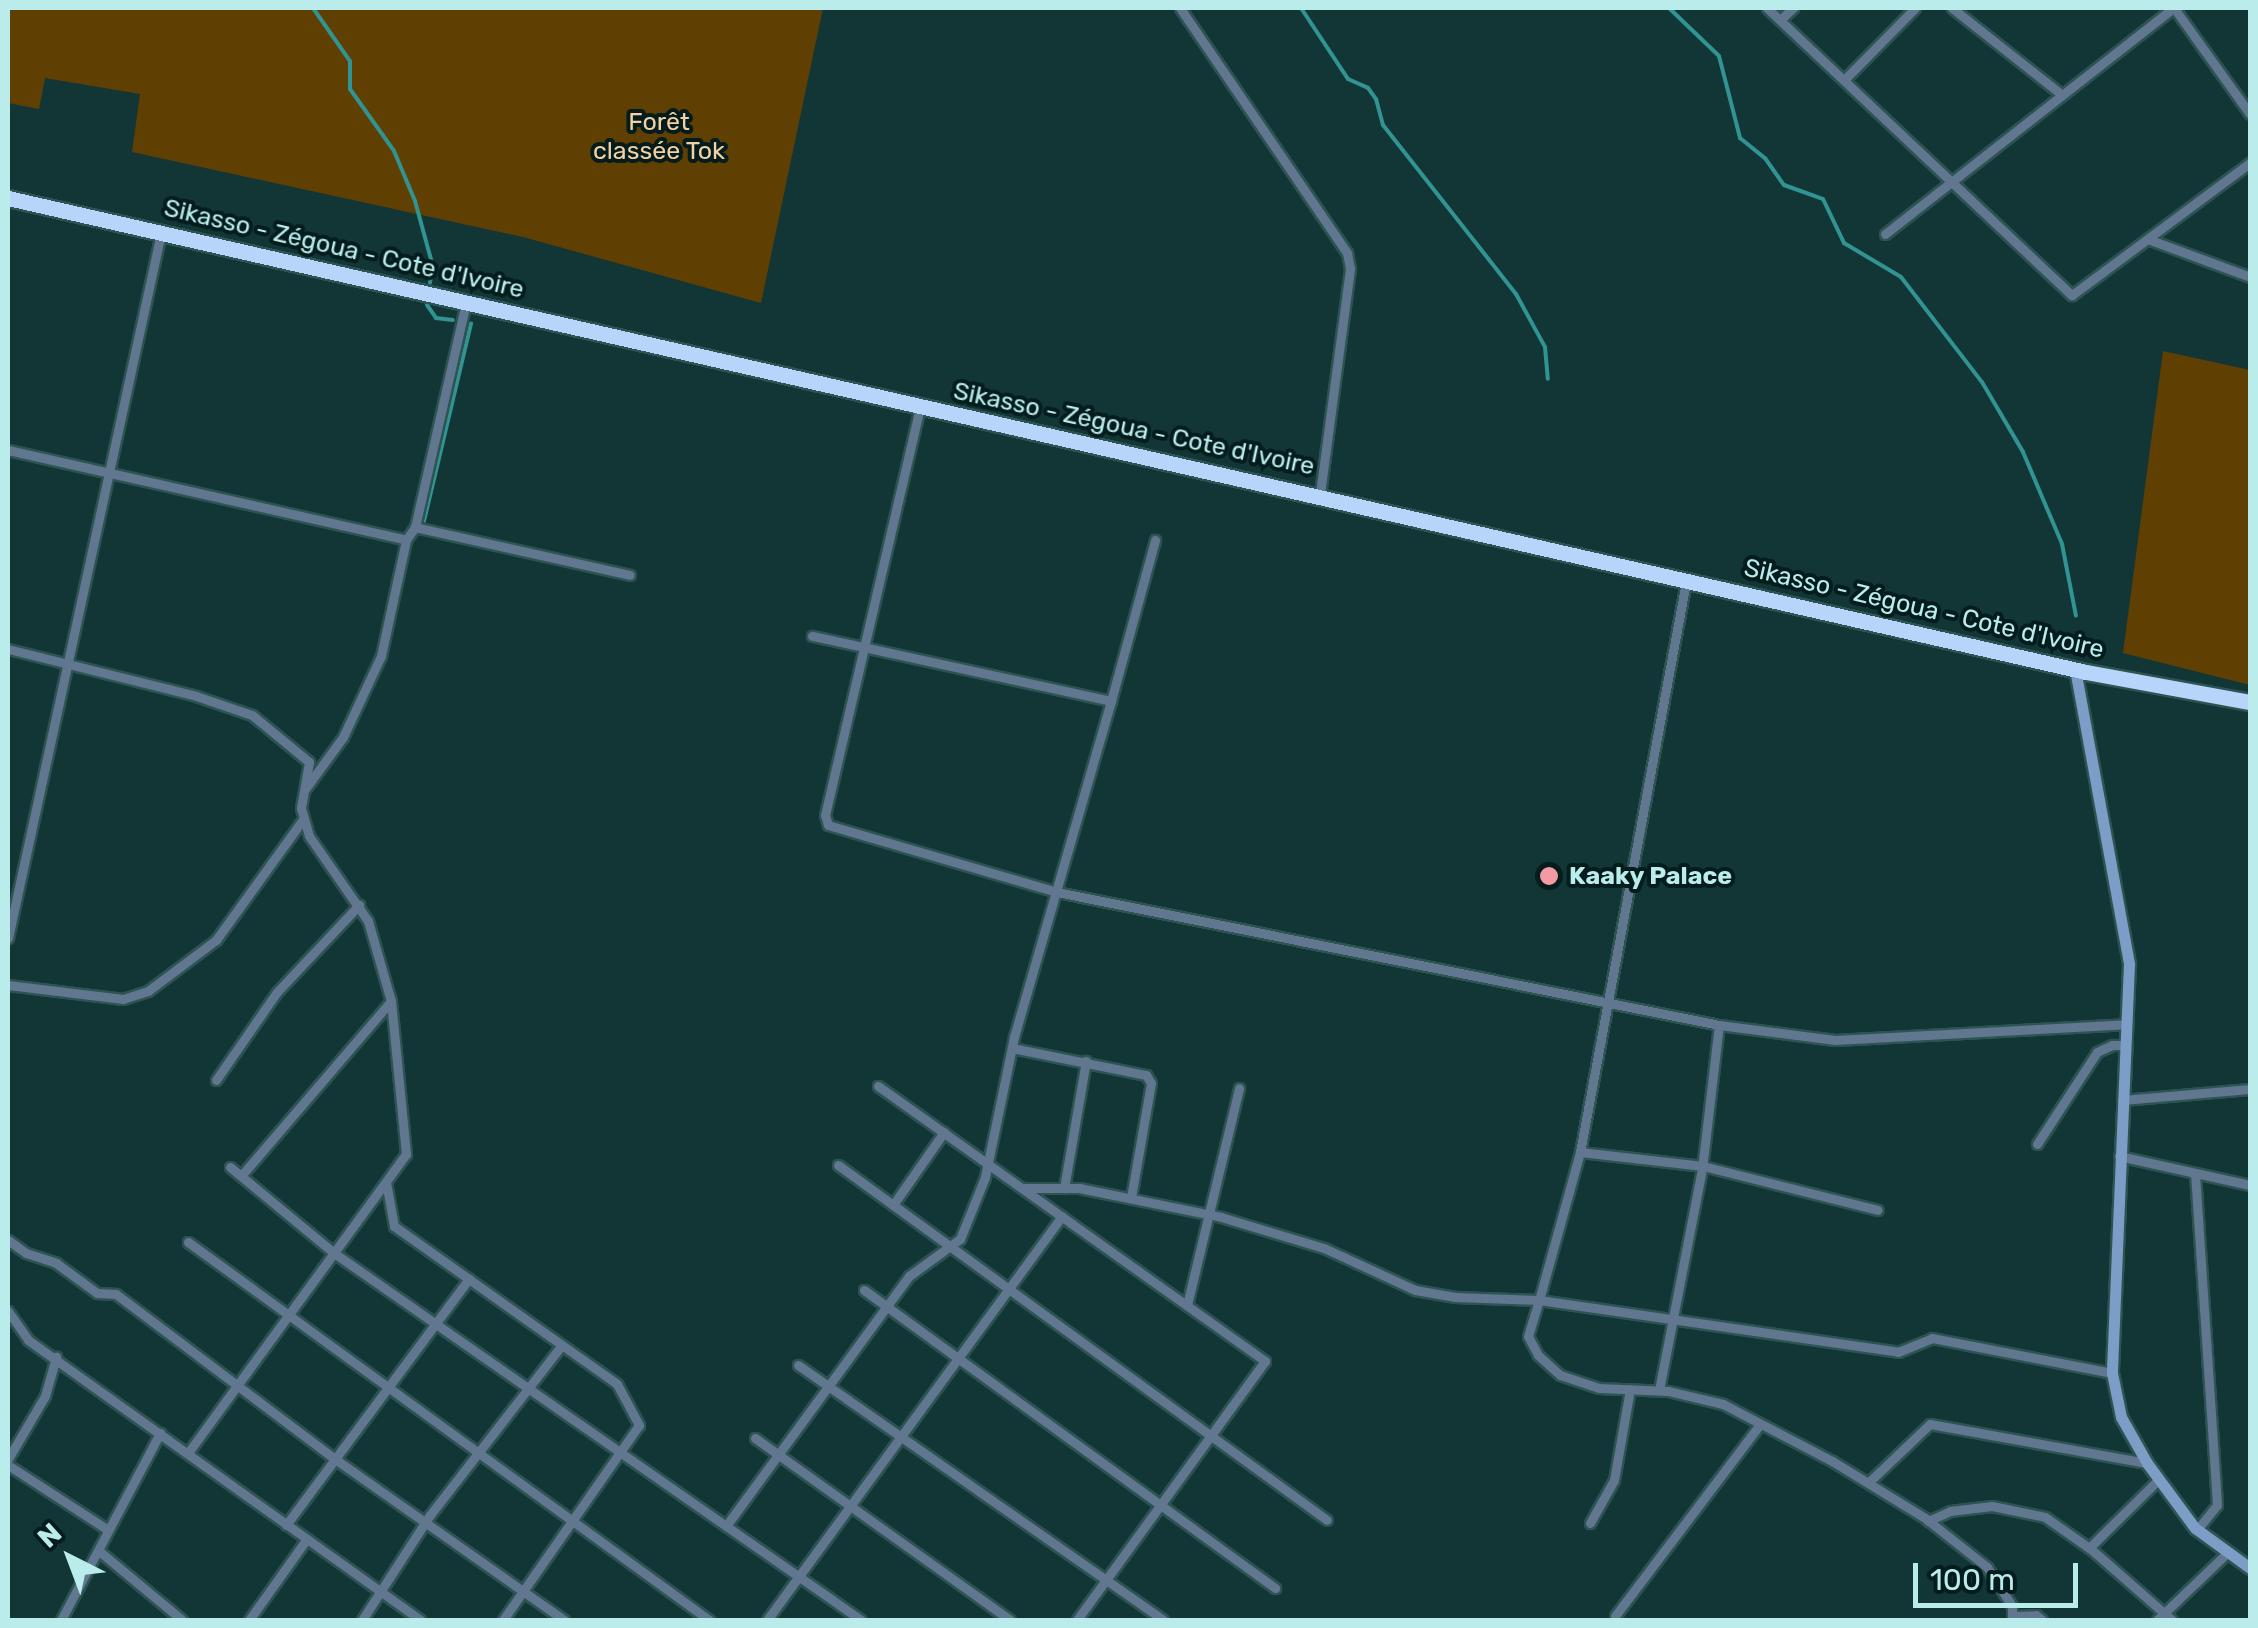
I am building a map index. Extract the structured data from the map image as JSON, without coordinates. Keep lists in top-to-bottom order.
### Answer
{
  "streets": {
    "highway": ["Sikasso - Zégoua - Cote d'Ivoire"]
  },
  "parks": ["Forêt classée Tok"],
  "places": ["Kaaky Palace"],
  "scale_bar": "100 m",
  "north": "top left"
}
